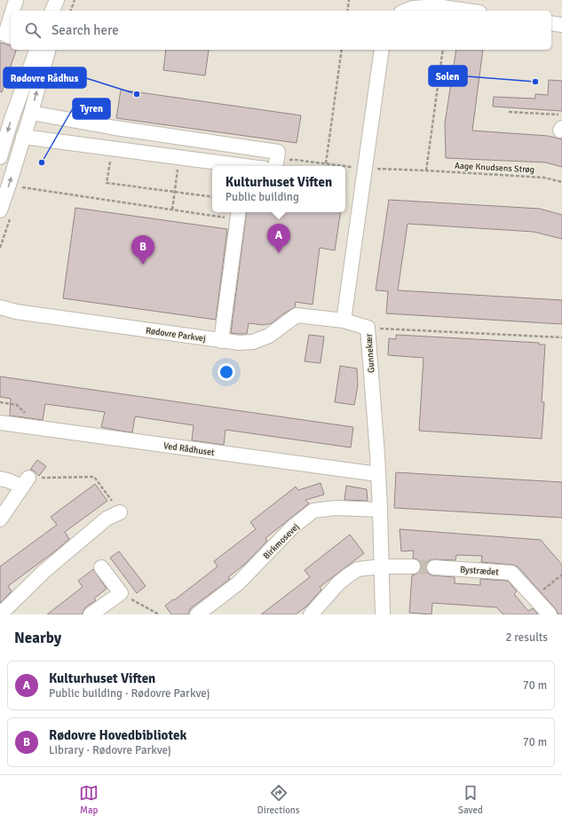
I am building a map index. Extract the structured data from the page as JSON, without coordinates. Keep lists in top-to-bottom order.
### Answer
{
  "streets": {
    "street": [
      "Rødovre Parkvej",
      "Gunnekær",
      "Ved Rådhuset",
      "Birkmosevej",
      "Bystrædet"
    ],
    "path": ["Aage Knudsens Strøg"]
  },
  "crossings": [
    ["Rødovre Parkvej", "Gunnekær"],
    ["Gunnekær", "Ved Rådhuset"],
    ["Gunnekær", "Birkmosevej"]
  ],
  "places": ["Solen", "Rødovre Rådhus", "Tyren"],
  "page": {
    "search": "Search here",
    "popup": ["Kulturhuset Viften", "Public building"],
    "pins": ["A", "B"],
    "heading": ["Nearby", "2 results"],
    "list": [
      {
        "mark": "A",
        "name": "Kulturhuset Viften",
        "note": "Public building · Rødovre Parkvej",
        "value": "70 m"
      },
      {
        "mark": "B",
        "name": "Rødovre Hovedbibliotek",
        "note": "Library · Rødovre Parkvej",
        "value": "70 m"
      }
    ],
    "nav": ["Map", "Directions", "Saved"]
  }
}
